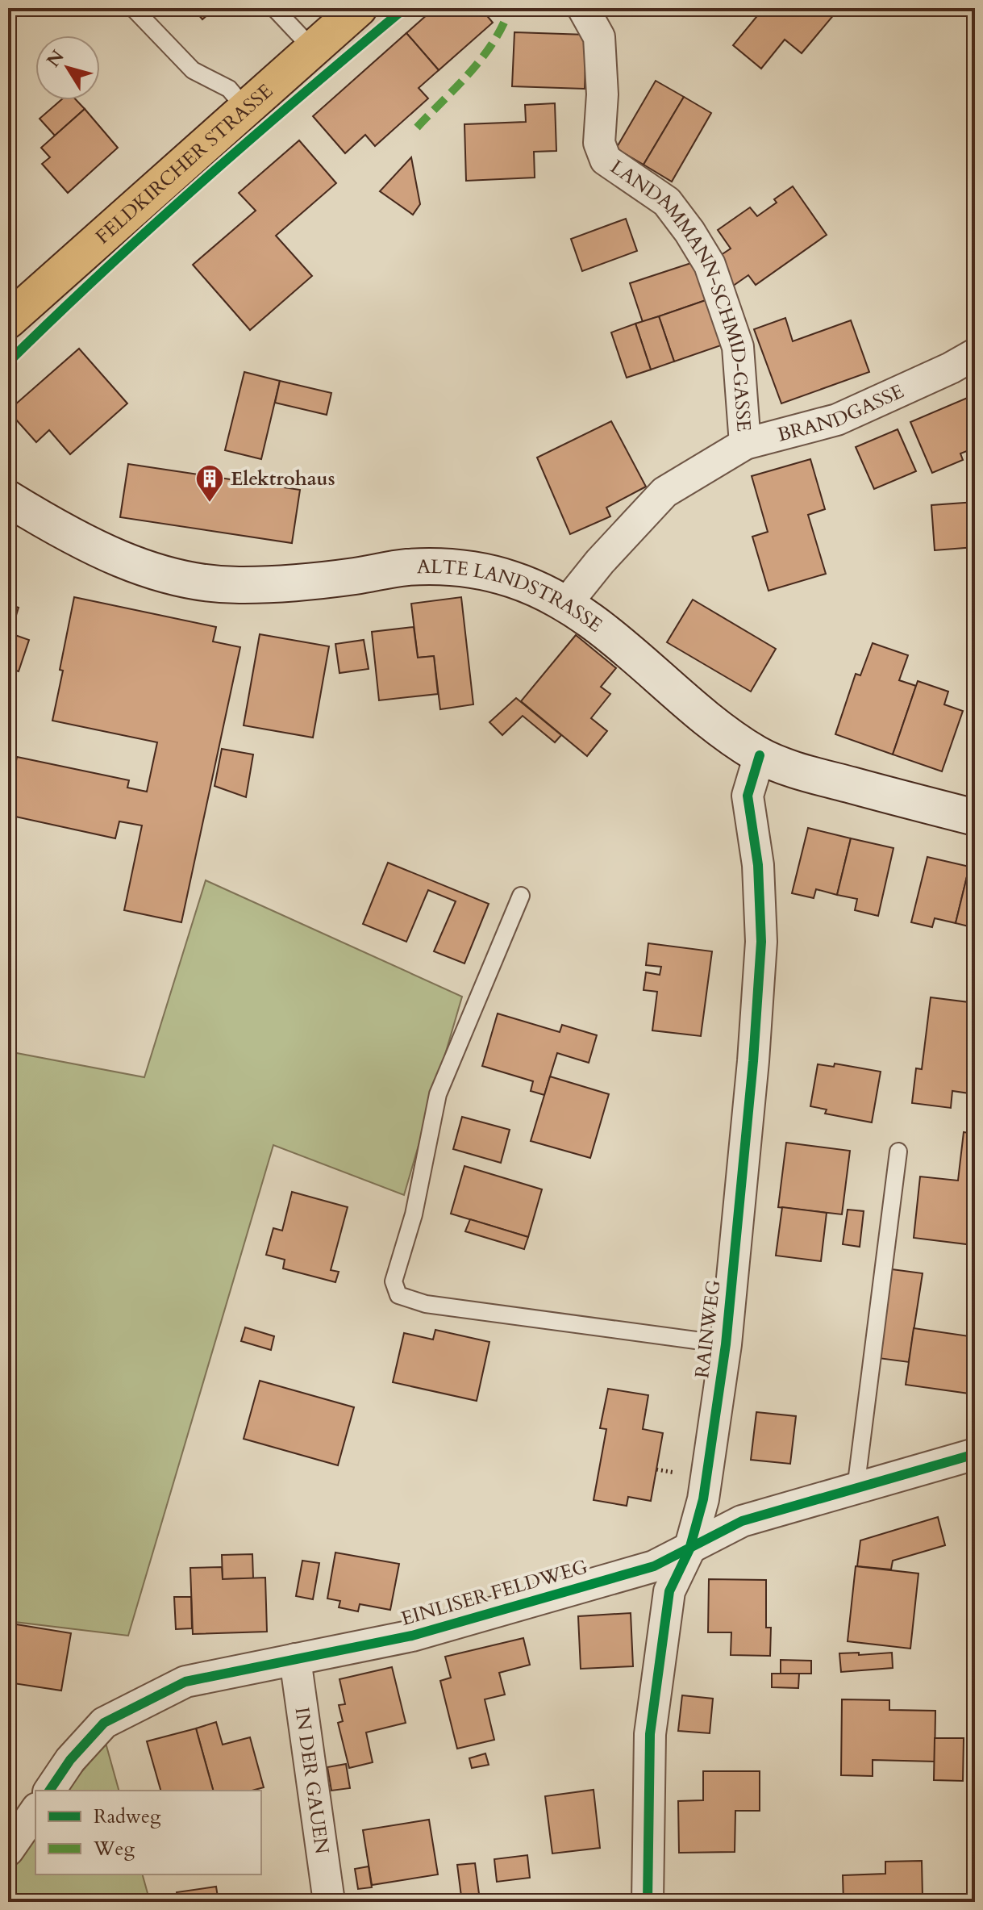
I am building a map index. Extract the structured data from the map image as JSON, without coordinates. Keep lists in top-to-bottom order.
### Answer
{
  "streets": {
    "main road": ["FELDKIRCHER STRASSE", "ALTE LANDSTRASSE"],
    "street": [
      "LANDAMMANN-SCHMID-GASSE",
      "BRANDGASSE",
      "RAINWEG",
      "EINLISER FELDWEG",
      "IN DER GAUEN"
    ]
  },
  "crossings": [
    ["LANDAMMANN-SCHMID-GASSE", "BRANDGASSE"],
    ["BRANDGASSE", "ALTE LANDSTRASSE"],
    ["ALTE LANDSTRASSE", "RAINWEG"],
    ["RAINWEG", "EINLISER FELDWEG"],
    ["EINLISER FELDWEG", "IN DER GAUEN"]
  ],
  "places": {
    "building": ["Elektrohaus"]
  },
  "legend": ["Radweg", "Weg"],
  "north": "top left"
}
